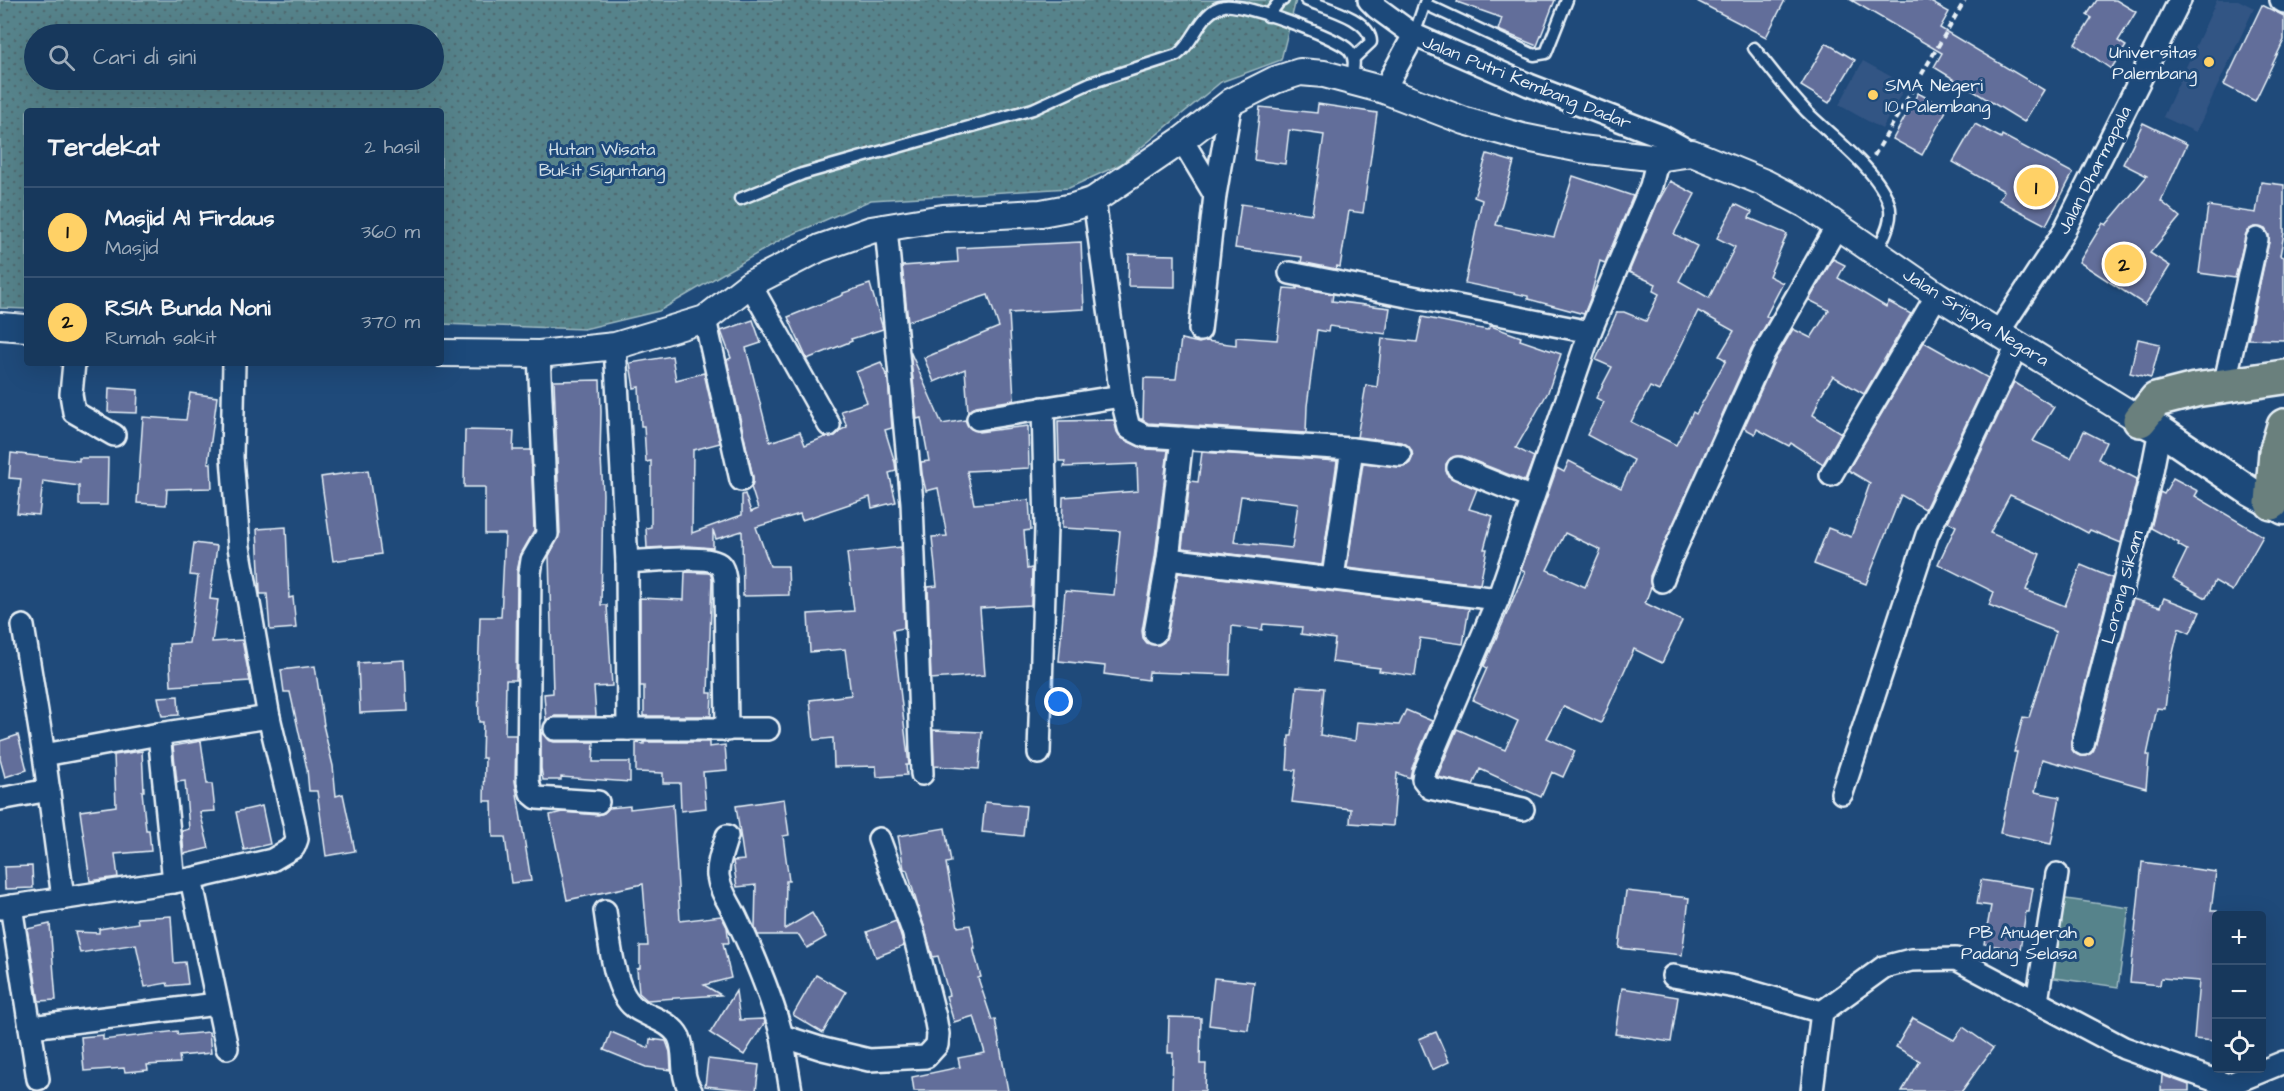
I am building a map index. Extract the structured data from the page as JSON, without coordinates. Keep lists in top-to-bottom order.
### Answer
{
  "streets": {
    "main road": ["Jalan Srijaya Negara"],
    "street": ["Jalan Putri Kembang Dadar", "Jalan Dharmapala", "Lorong Sikam"]
  },
  "crossings": [
    ["Jalan Putri Kembang Dadar", "Jalan Srijaya Negara"],
    ["Jalan Dharmapala", "Jalan Srijaya Negara"],
    ["Jalan Srijaya Negara", "Lorong Sikam"]
  ],
  "parks": ["Hutan Wisata Bukit Siguntang"],
  "places": ["Universitas Palembang", "SMA Negeri 10 Palembang", "PB Anugerah Padang Selasa"],
  "page": {
    "search": "Cari di sini",
    "heading": ["Terdekat", "2 hasil"],
    "pins": ["1", "2"],
    "list": [
      {
        "mark": "1",
        "name": "Masjid Al Firdaus",
        "note": "Masjid",
        "value": "360 m"
      },
      {
        "mark": "2",
        "name": "RSIA Bunda Noni",
        "note": "Rumah sakit",
        "value": "370 m"
      }
    ],
    "map_buttons": ["+", "−"]
  }
}
